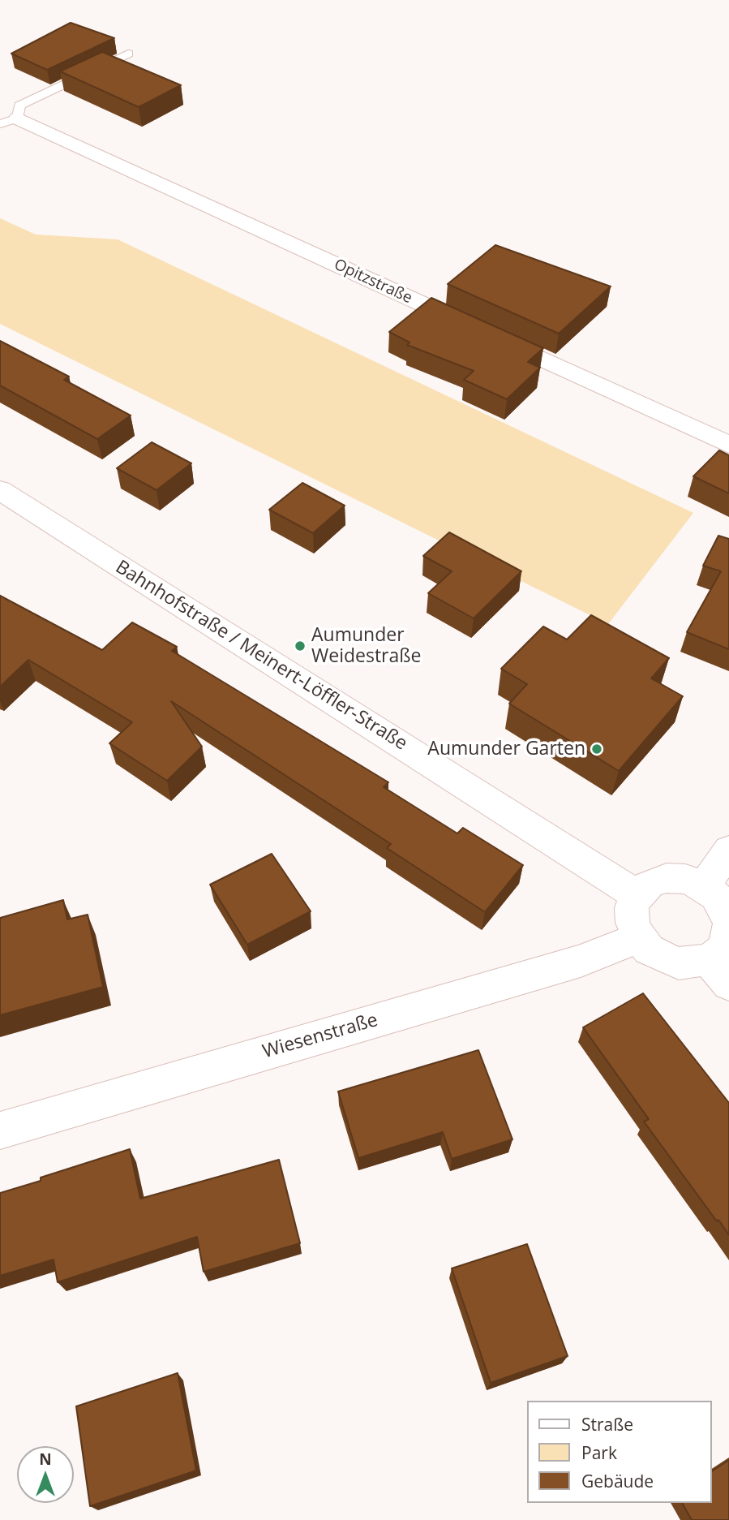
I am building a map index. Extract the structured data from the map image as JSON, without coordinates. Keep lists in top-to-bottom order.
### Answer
{
  "streets": {
    "street": ["Opitzstraße", "Bahnhofstraße / Meinert-Löffler-Straße", "Wiesenstraße"]
  },
  "crossings": [
    ["Bahnhofstraße / Meinert-Löffler-Straße", "Wiesenstraße"]
  ],
  "places": ["Aumunder Weidestraße", "Aumunder Garten"],
  "legend": ["Straße", "Park", "Gebäude"],
  "north": "top"
}
